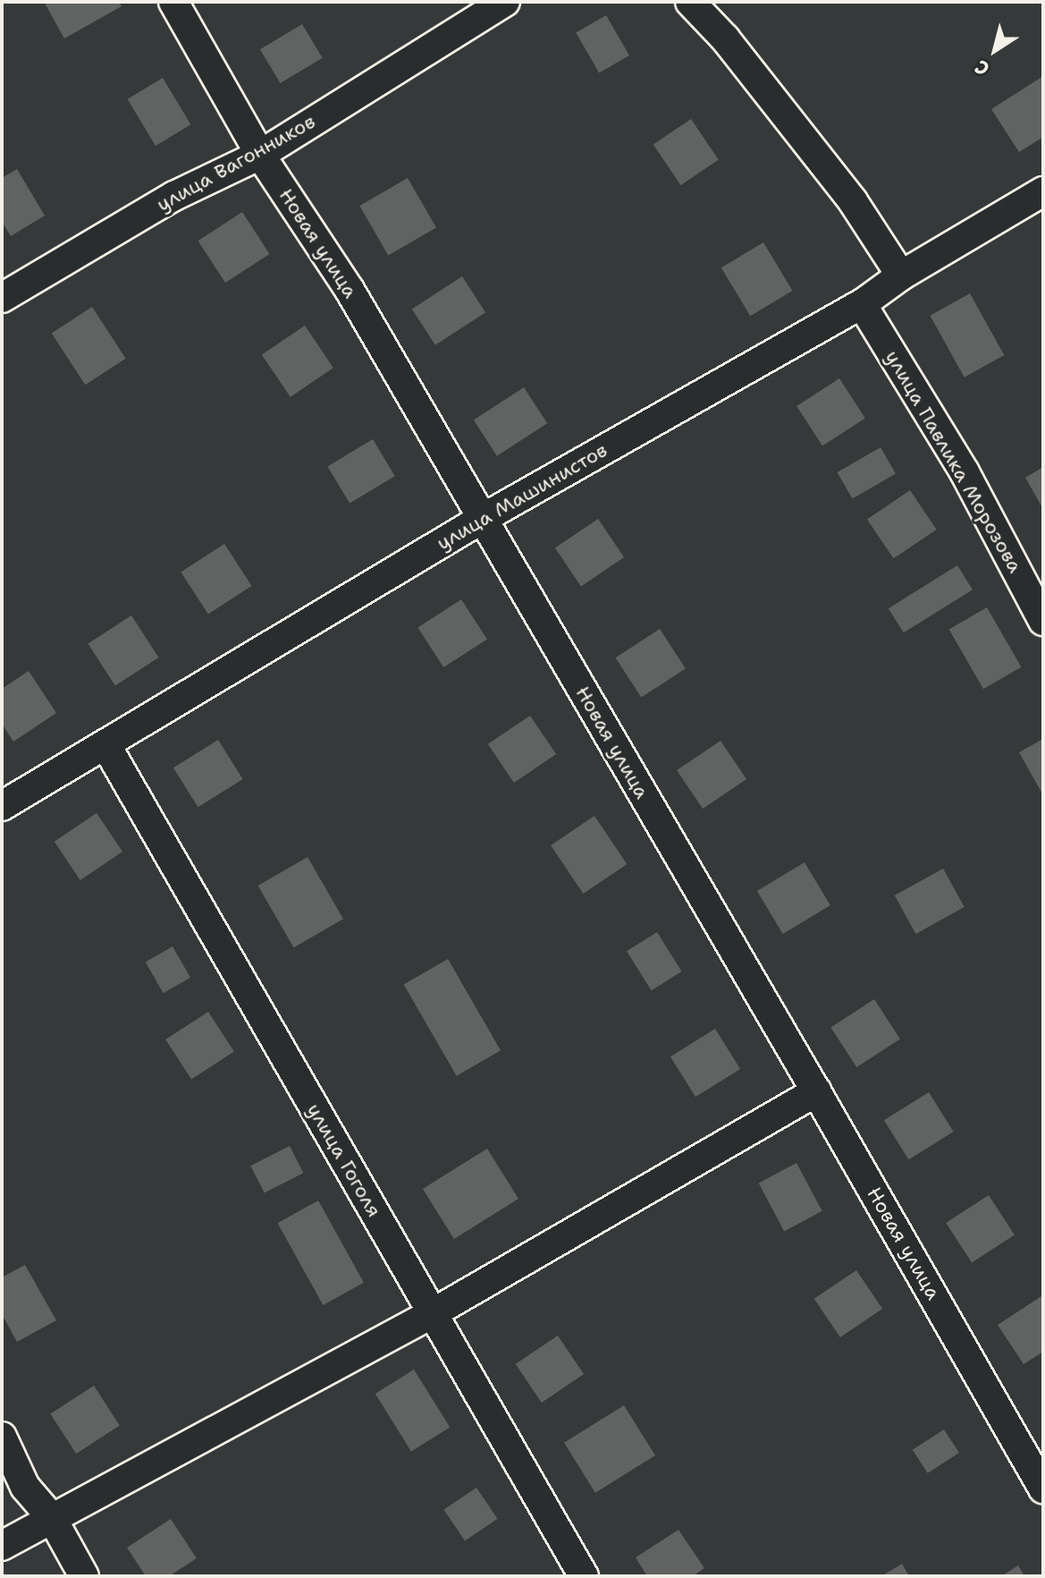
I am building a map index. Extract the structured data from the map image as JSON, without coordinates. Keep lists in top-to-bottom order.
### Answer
{
  "streets": {
    "street": [
      "улица Вагонников",
      "Новая улица",
      "улица Павлика Морозова",
      "улица Машинистов",
      "улица Гоголя"
    ]
  },
  "crossings": [
    ["улица Вагонников", "Новая улица"],
    ["Новая улица", "улица Машинистов"],
    ["улица Павлика Морозова", "улица Машинистов"],
    ["улица Машинистов", "улица Гоголя"]
  ],
  "north": "bottom left"
}
